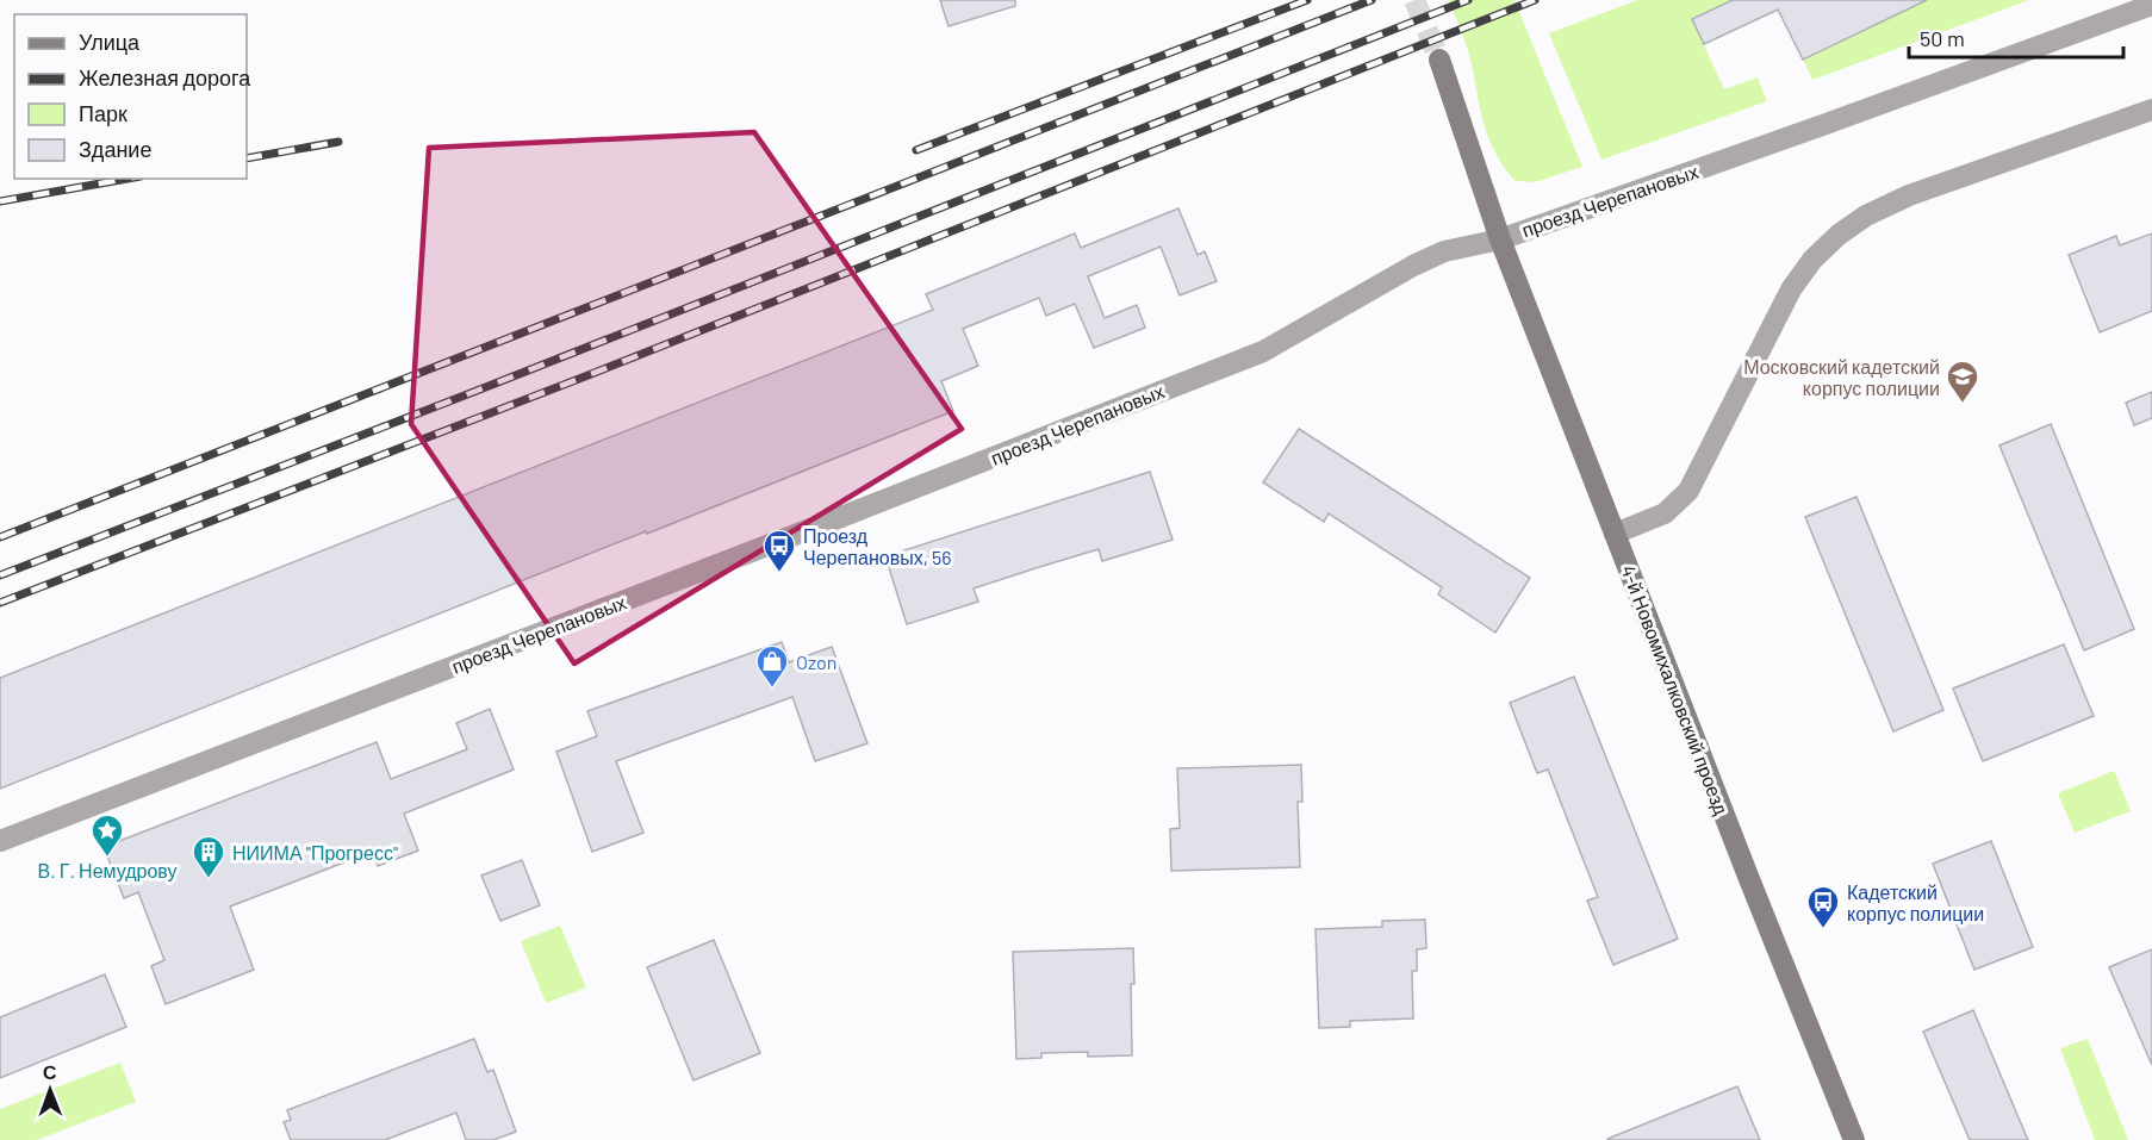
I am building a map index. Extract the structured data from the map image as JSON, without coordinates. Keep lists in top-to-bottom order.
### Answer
{
  "streets": {
    "street": ["проезд Черепановых", "4-й Новомихалковский проезд"]
  },
  "crossings": [
    ["проезд Черепановых", "4-й Новомихалковский проезд"]
  ],
  "places": {
    "school or university": ["Московский кадетский корпус полиции"],
    "bus stop": ["Проезд Черепановых, 56", "Кадетский корпус полиции"],
    "shop": ["Ozon"],
    "place": ["В. Г. Немудрову"],
    "building": ["НИИМА \"Прогресс\""]
  },
  "legend": [
    "Улица",
    "Железная дорога",
    "Парк",
    "Здание"
  ],
  "scale_bar": "50 m",
  "north": "top"
}
